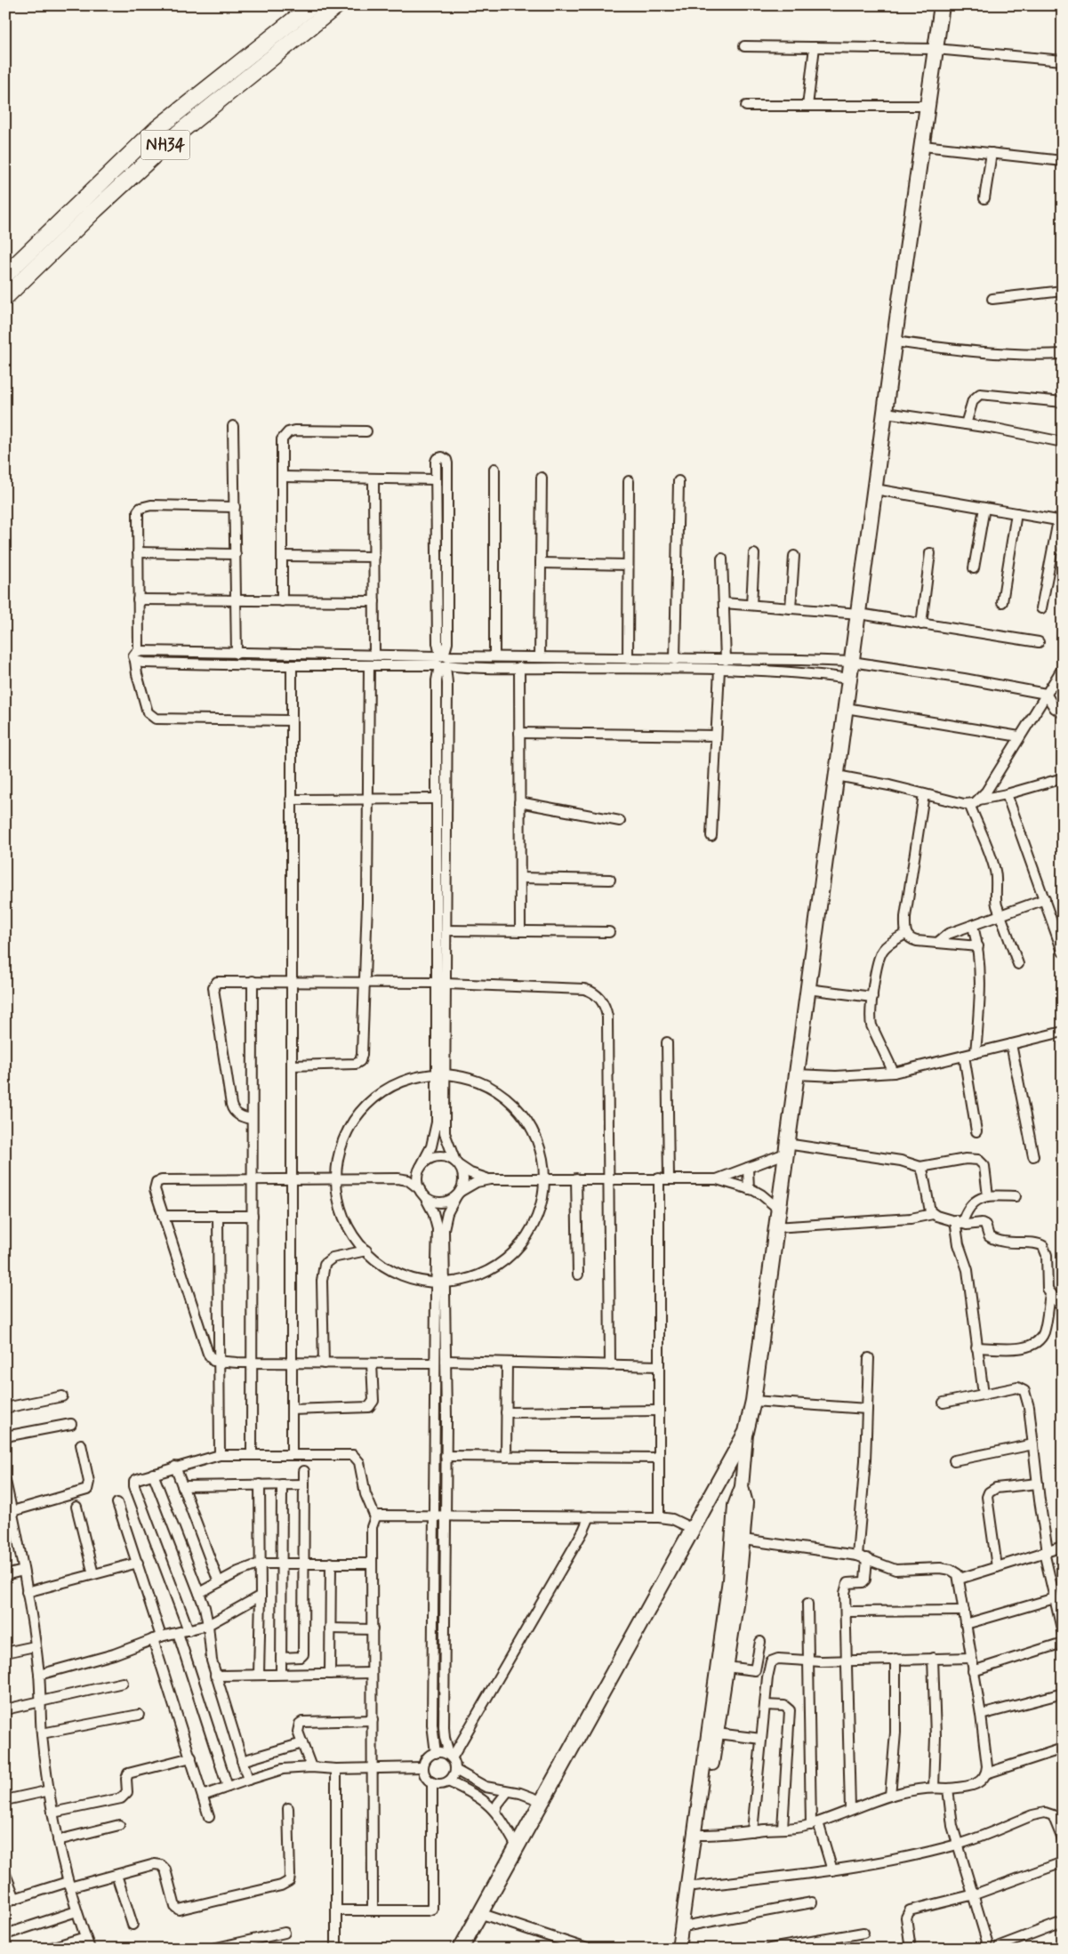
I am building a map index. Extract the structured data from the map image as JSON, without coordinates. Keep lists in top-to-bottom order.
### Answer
{
  "streets": {
    "highway": ["NH34"]
  }
}
